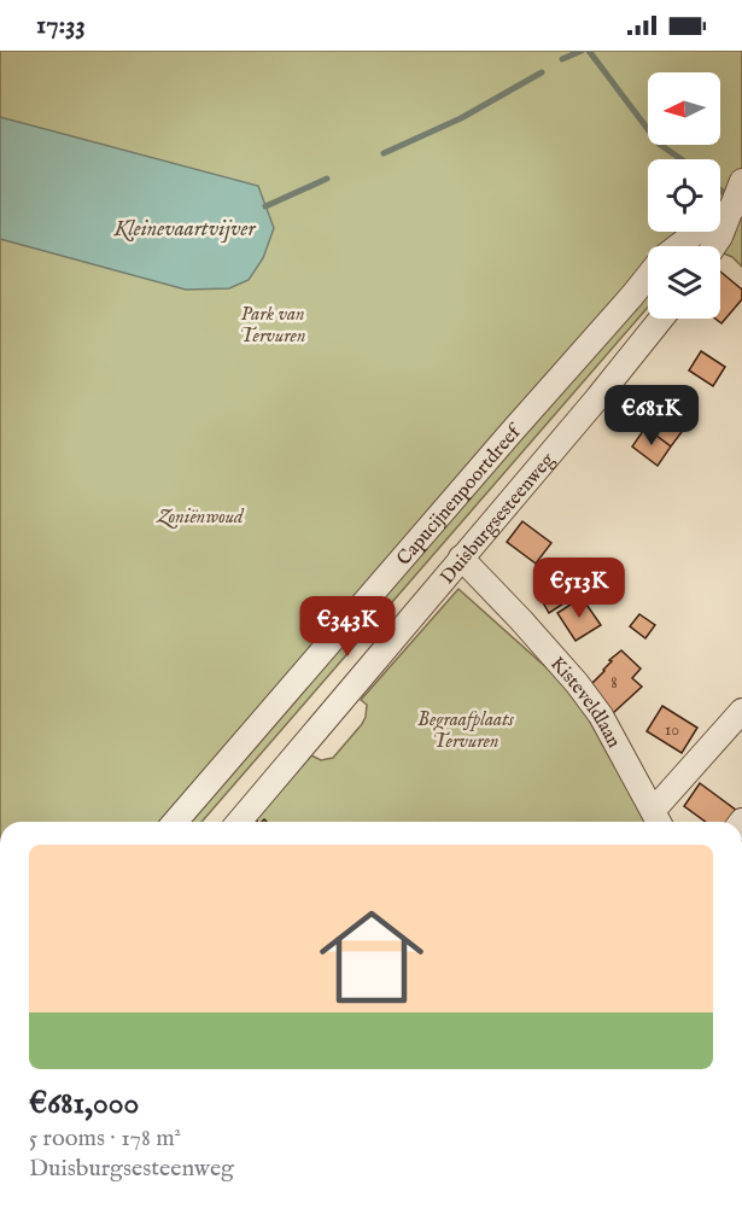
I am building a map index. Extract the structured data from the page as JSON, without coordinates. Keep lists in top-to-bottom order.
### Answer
{
  "streets": {
    "street": ["Capucijnenpoortdreef", "Duisburgsesteenweg", "Kisteveldlaan"]
  },
  "crossings": [
    ["Duisburgsesteenweg", "Kisteveldlaan"]
  ],
  "water": ["Kleinevaartvijver"],
  "parks": ["Park van Tervuren", "Zoniënwoud", "Begraafplaats Tervuren"],
  "house_numbers": ["8", "10"],
  "north": "left",
  "page": {
    "status": "17:33",
    "price": ["€681K", "€513K", "€343K"],
    "list": [
      {
        "name": "€681,000",
        "note": "5 rooms · 178 m² · Duisburgsesteenweg"
      }
    ]
  }
}
